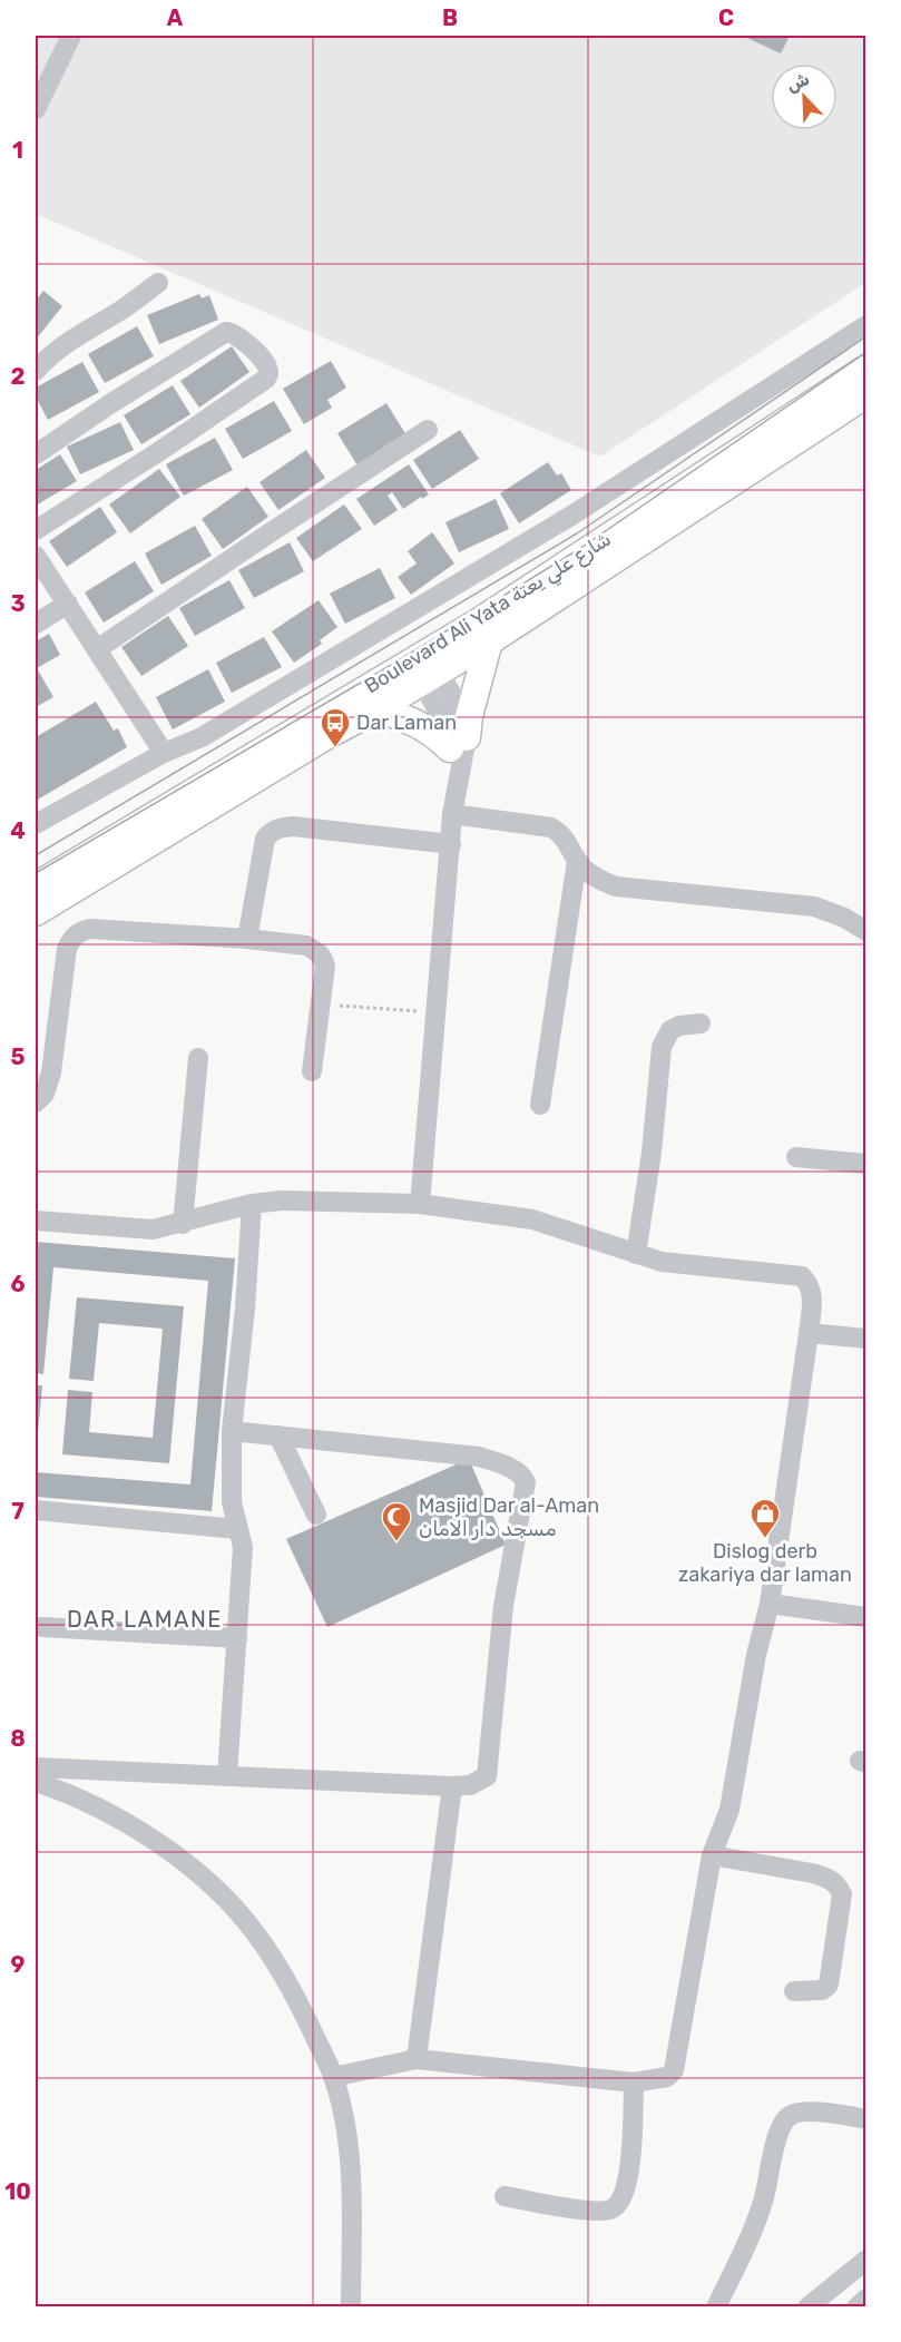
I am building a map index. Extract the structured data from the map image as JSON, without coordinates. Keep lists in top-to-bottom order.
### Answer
{
  "streets": {
    "main road": ["Boulevard Ali Yata شارع علي يعتة"]
  },
  "districts": ["DAR LAMANE"],
  "places": {
    "bus stop": ["Dar Laman"],
    "shop": ["Dislog derb zakariya dar laman"],
    "mosque": ["Masjid Dar al-Aman مسجد دار الامان"]
  },
  "north": "top left",
  "grid": {
    "columns": ["A", "B", "C"],
    "rows": [
      "1",
      "2",
      "3",
      "4",
      "5",
      "6",
      "7",
      "8",
      "9",
      "10"
    ]
  }
}
